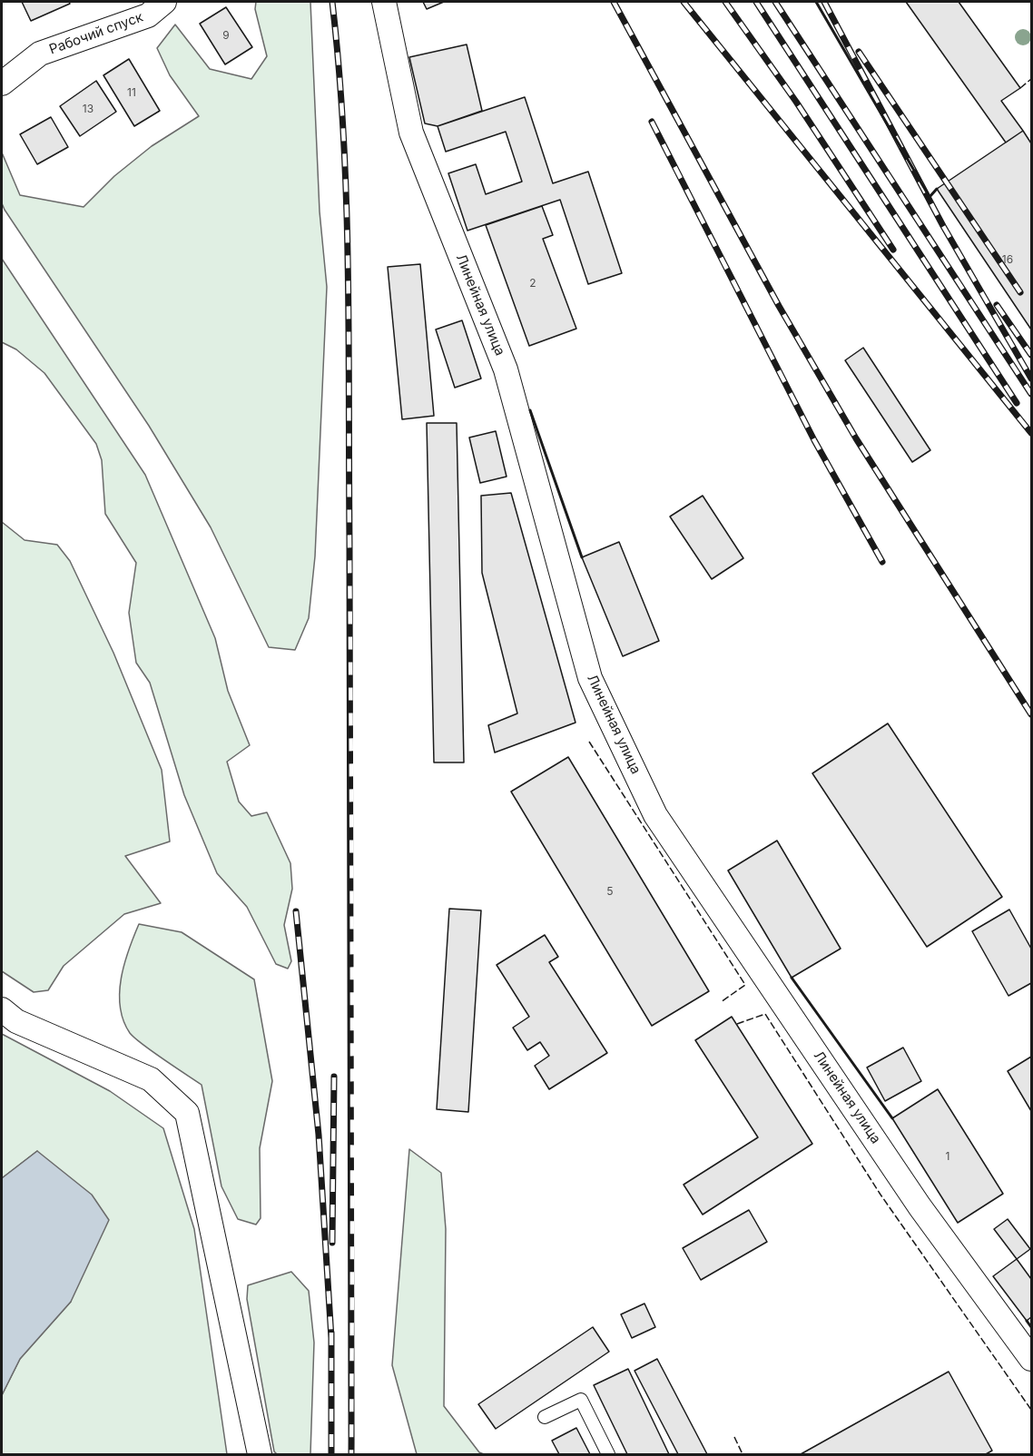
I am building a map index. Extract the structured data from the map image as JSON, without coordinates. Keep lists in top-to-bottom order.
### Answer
{
  "streets": {
    "street": ["Рабочий спуск", "Линейная улица"]
  },
  "house_numbers": [
    "9",
    "11",
    "13",
    "16",
    "2",
    "5",
    "1"
  ]
}
